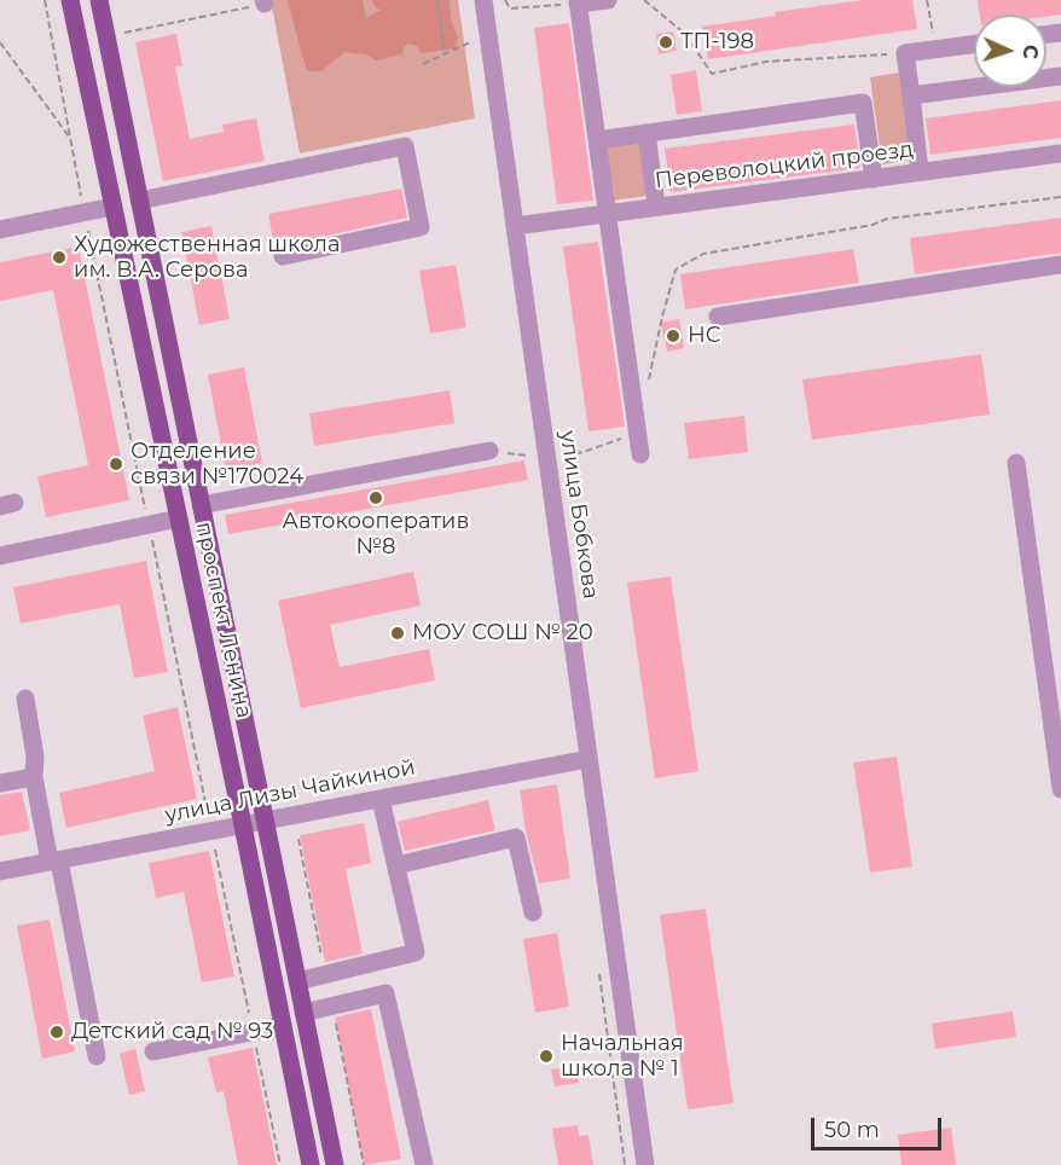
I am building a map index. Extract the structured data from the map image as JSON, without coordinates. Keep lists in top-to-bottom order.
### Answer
{
  "streets": {
    "main road": ["проспект Ленина"],
    "street": ["Переволоцкий проезд", "улица Бобкова", "улица Лизы Чайкиной"]
  },
  "crossings": [
    ["Переволоцкий проезд", "улица Бобкова"],
    ["улица Бобкова", "улица Лизы Чайкиной"],
    ["проспект Ленина", "улица Лизы Чайкиной"]
  ],
  "places": [
    "ТП-198",
    "Художественная школа им. В.А. Серова",
    "НС",
    "Отделение связи №170024",
    "Автокооператив №8",
    "МОУ СОШ № 20",
    "Детский сад № 93",
    "Начальная школа № 1"
  ],
  "scale_bar": "50 m",
  "north": "right"
}
